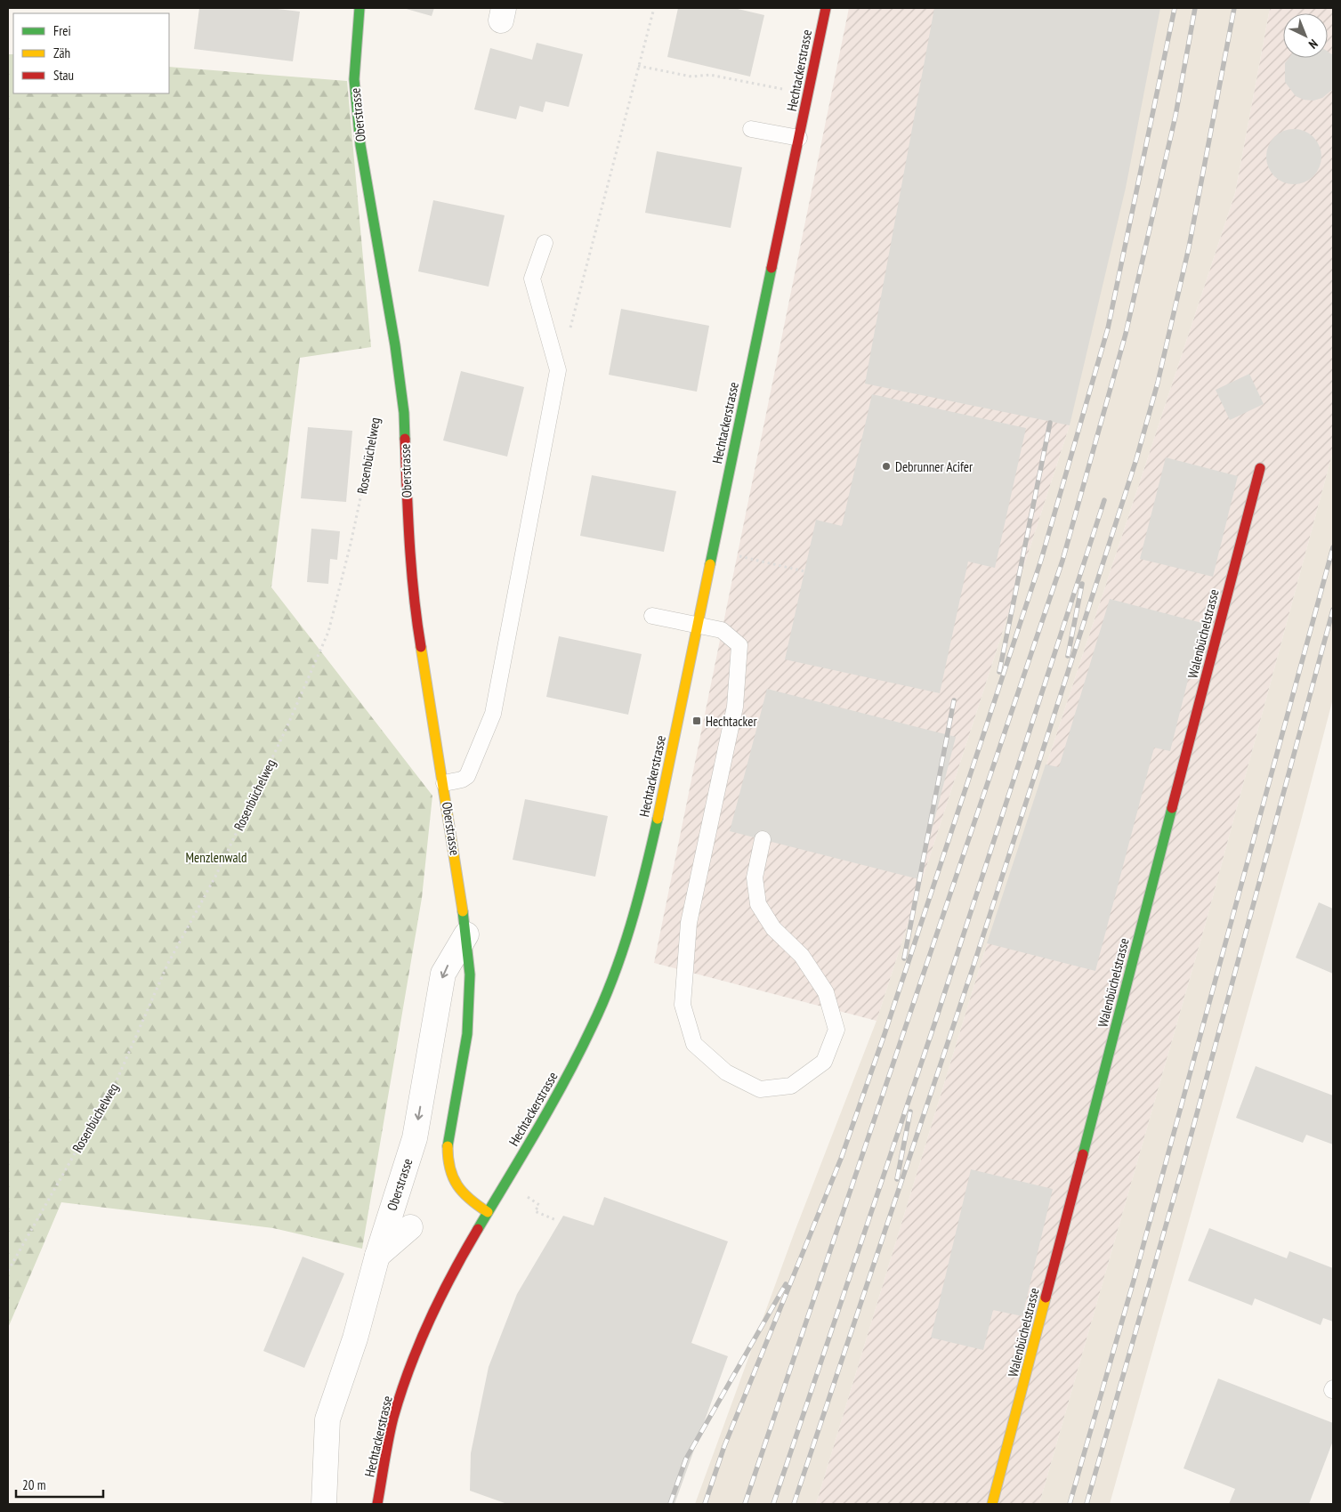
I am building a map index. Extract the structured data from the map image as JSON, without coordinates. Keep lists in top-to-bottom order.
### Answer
{
  "streets": {
    "street": ["Hechtackerstrasse", "Oberstrasse", "Walenbüchelstrasse"],
    "path": ["Rosenbüchelweg"]
  },
  "crossings": [
    ["Hechtackerstrasse", "Oberstrasse"]
  ],
  "parks": ["Menzlenwald"],
  "places": {
    "other": ["Debrunner Acifer"],
    "transit": ["Hechtacker"]
  },
  "legend": ["Frei", "Zäh", "Stau"],
  "scale_bar": "20 m",
  "north": "bottom right"
}
